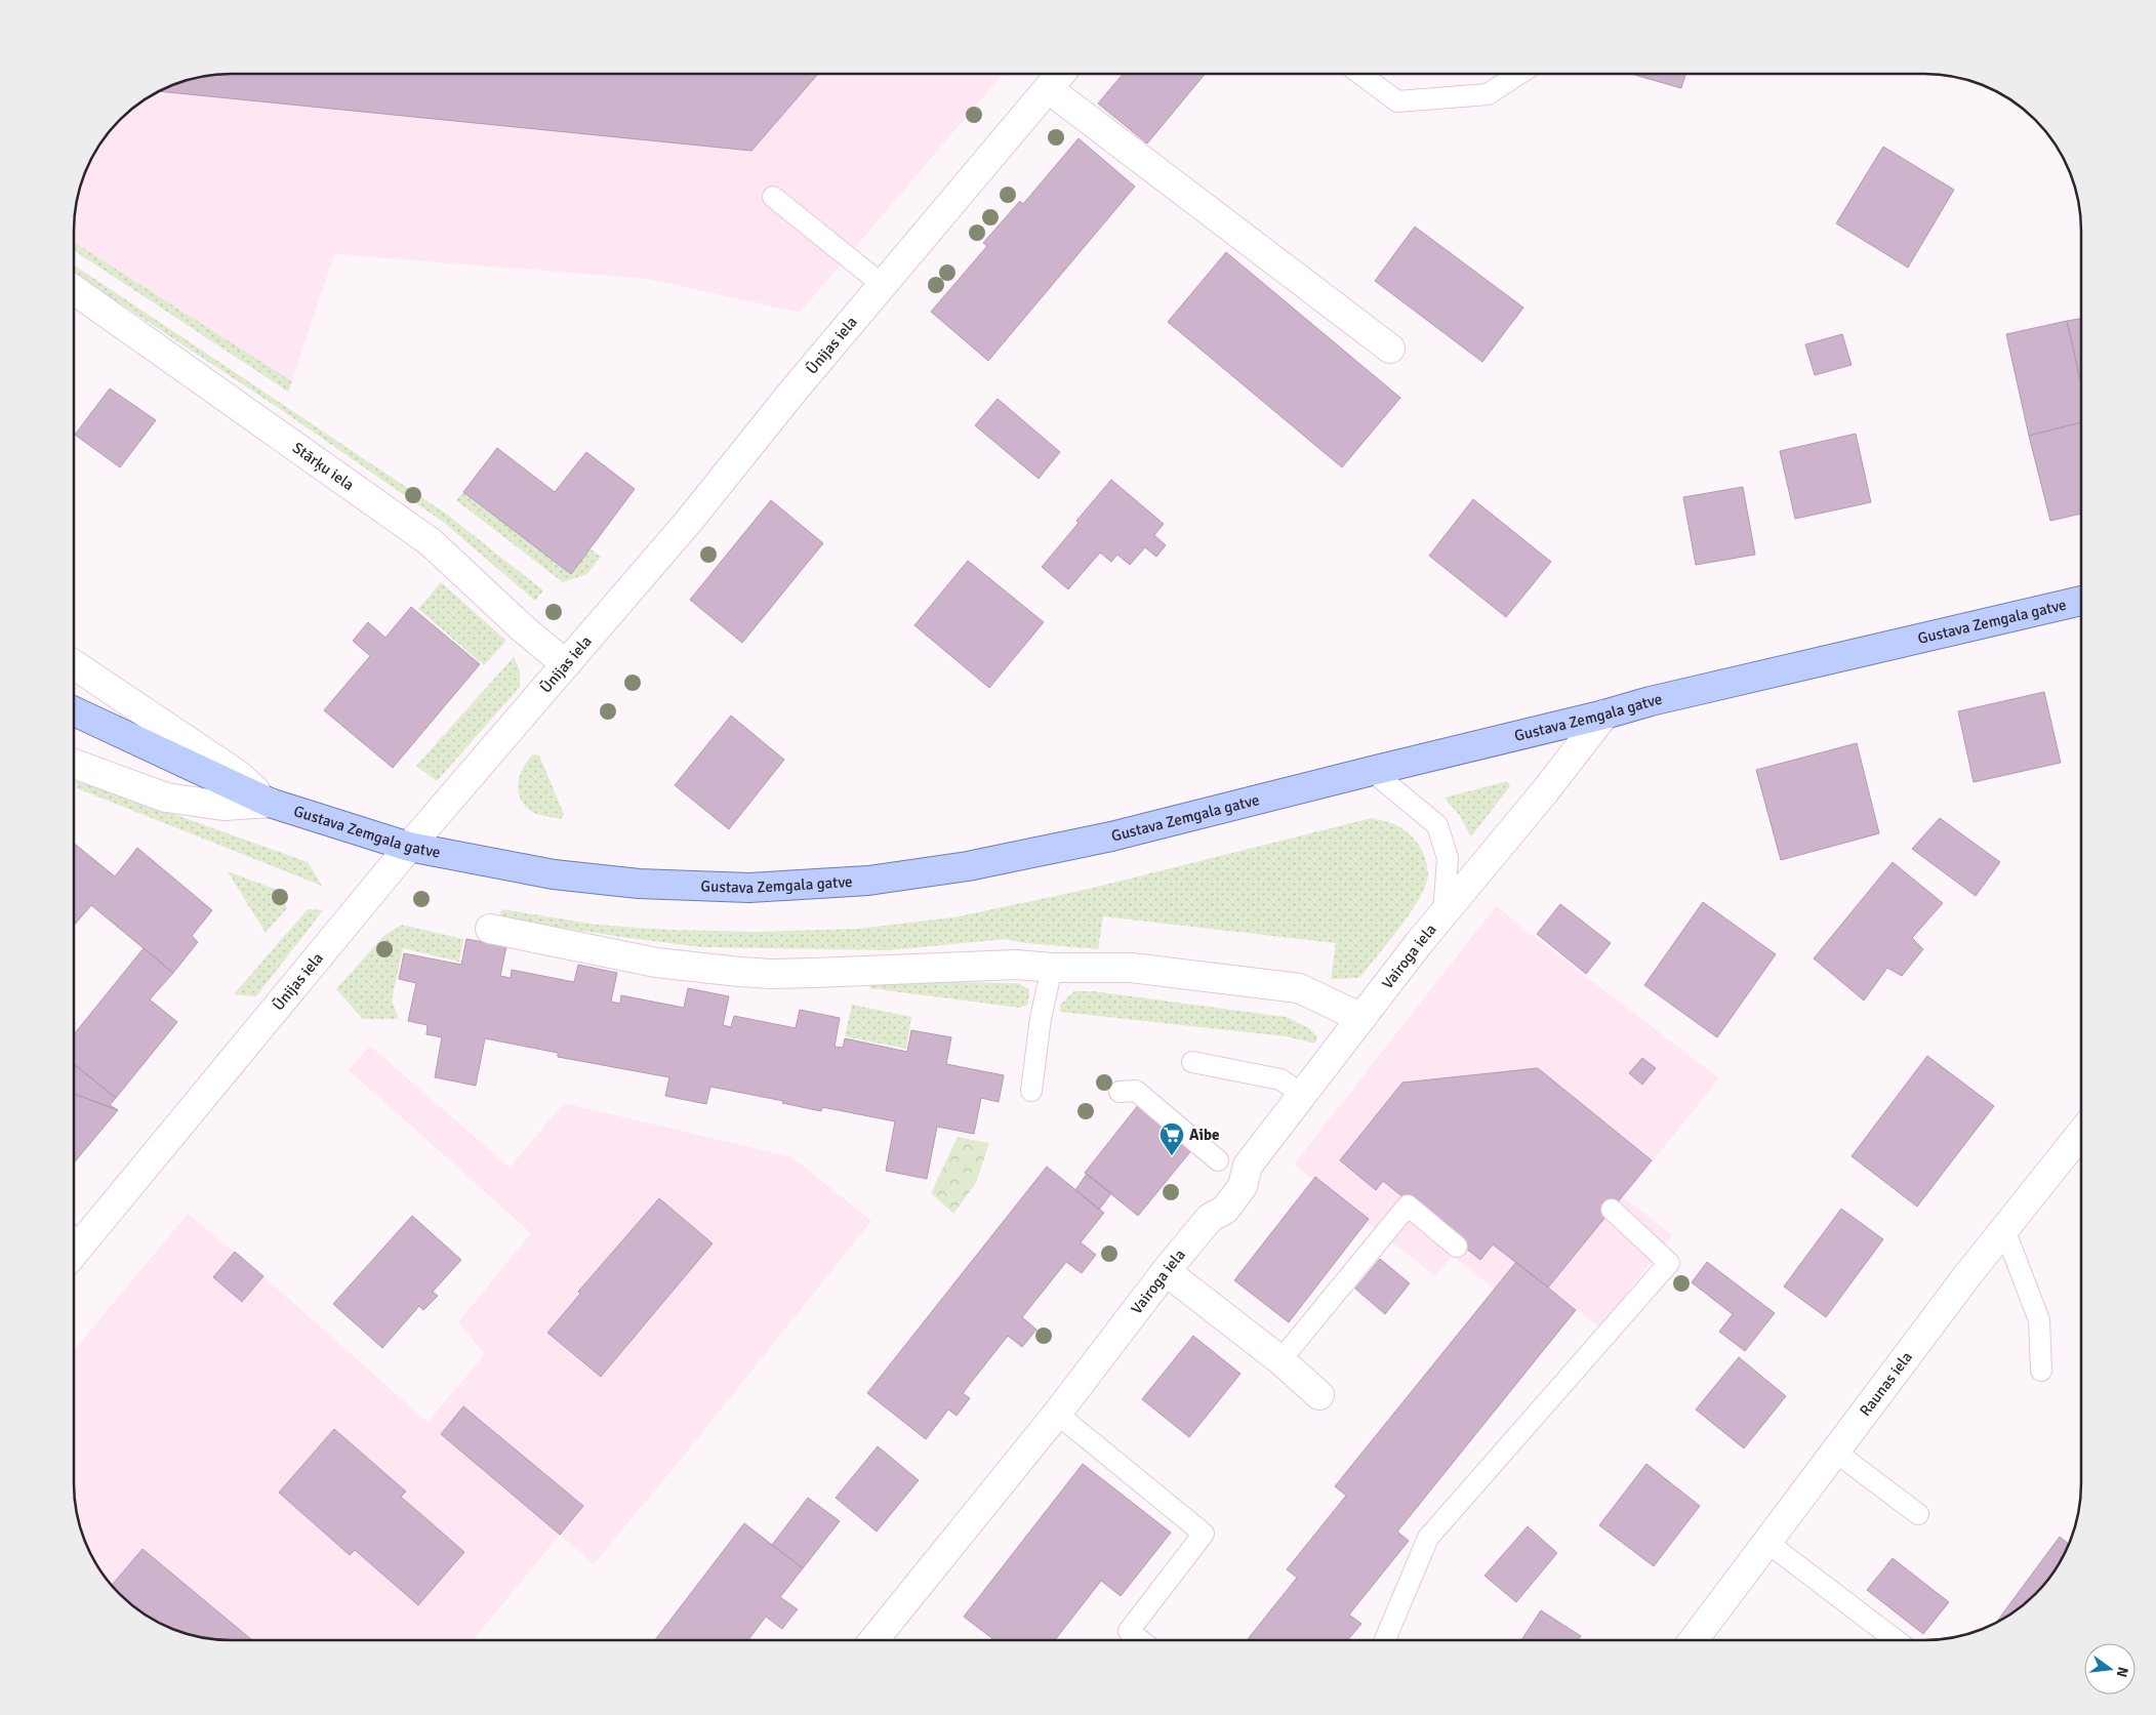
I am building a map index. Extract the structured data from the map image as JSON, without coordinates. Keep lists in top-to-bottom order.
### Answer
{
  "streets": {
    "main road": ["Gustava Zemgala gatve"],
    "street": [
      "Ūnijas iela",
      "Stārķu iela",
      "Vairoga iela",
      "Raunas iela"
    ]
  },
  "crossings": [
    ["Ūnijas iela", "Stārķu iela"],
    ["Ūnijas iela", "Gustava Zemgala gatve"],
    ["Gustava Zemgala gatve", "Vairoga iela"]
  ],
  "places": {
    "supermarket": ["Aibe"]
  },
  "north": "right"
}
